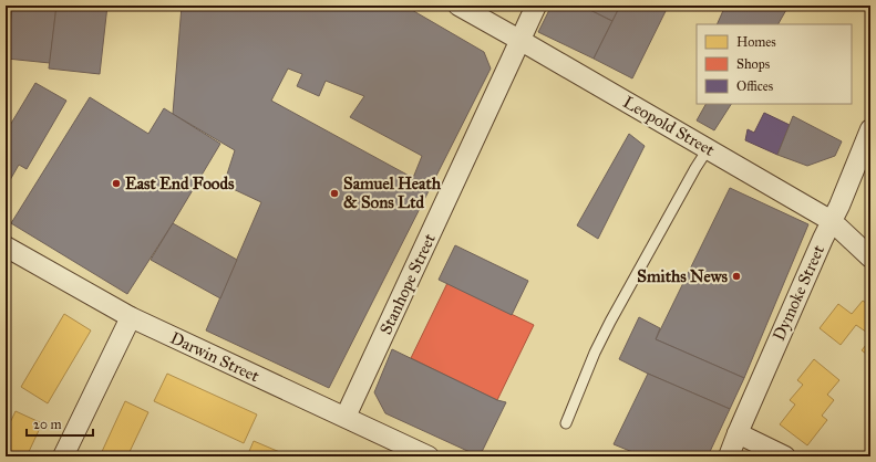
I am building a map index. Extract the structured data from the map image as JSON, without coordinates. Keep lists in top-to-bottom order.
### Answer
{
  "streets": {
    "street": [
      "Leopold Street",
      "Stanhope Street",
      "Dymoke Street",
      "Darwin Street"
    ]
  },
  "crossings": [
    ["Leopold Street", "Stanhope Street"],
    ["Leopold Street", "Dymoke Street"],
    ["Stanhope Street", "Darwin Street"]
  ],
  "places": ["East End Foods", "Samuel Heath & Sons Ltd", "Smiths News"],
  "legend": ["Homes", "Shops", "Offices"],
  "scale_bar": "20 m"
}
